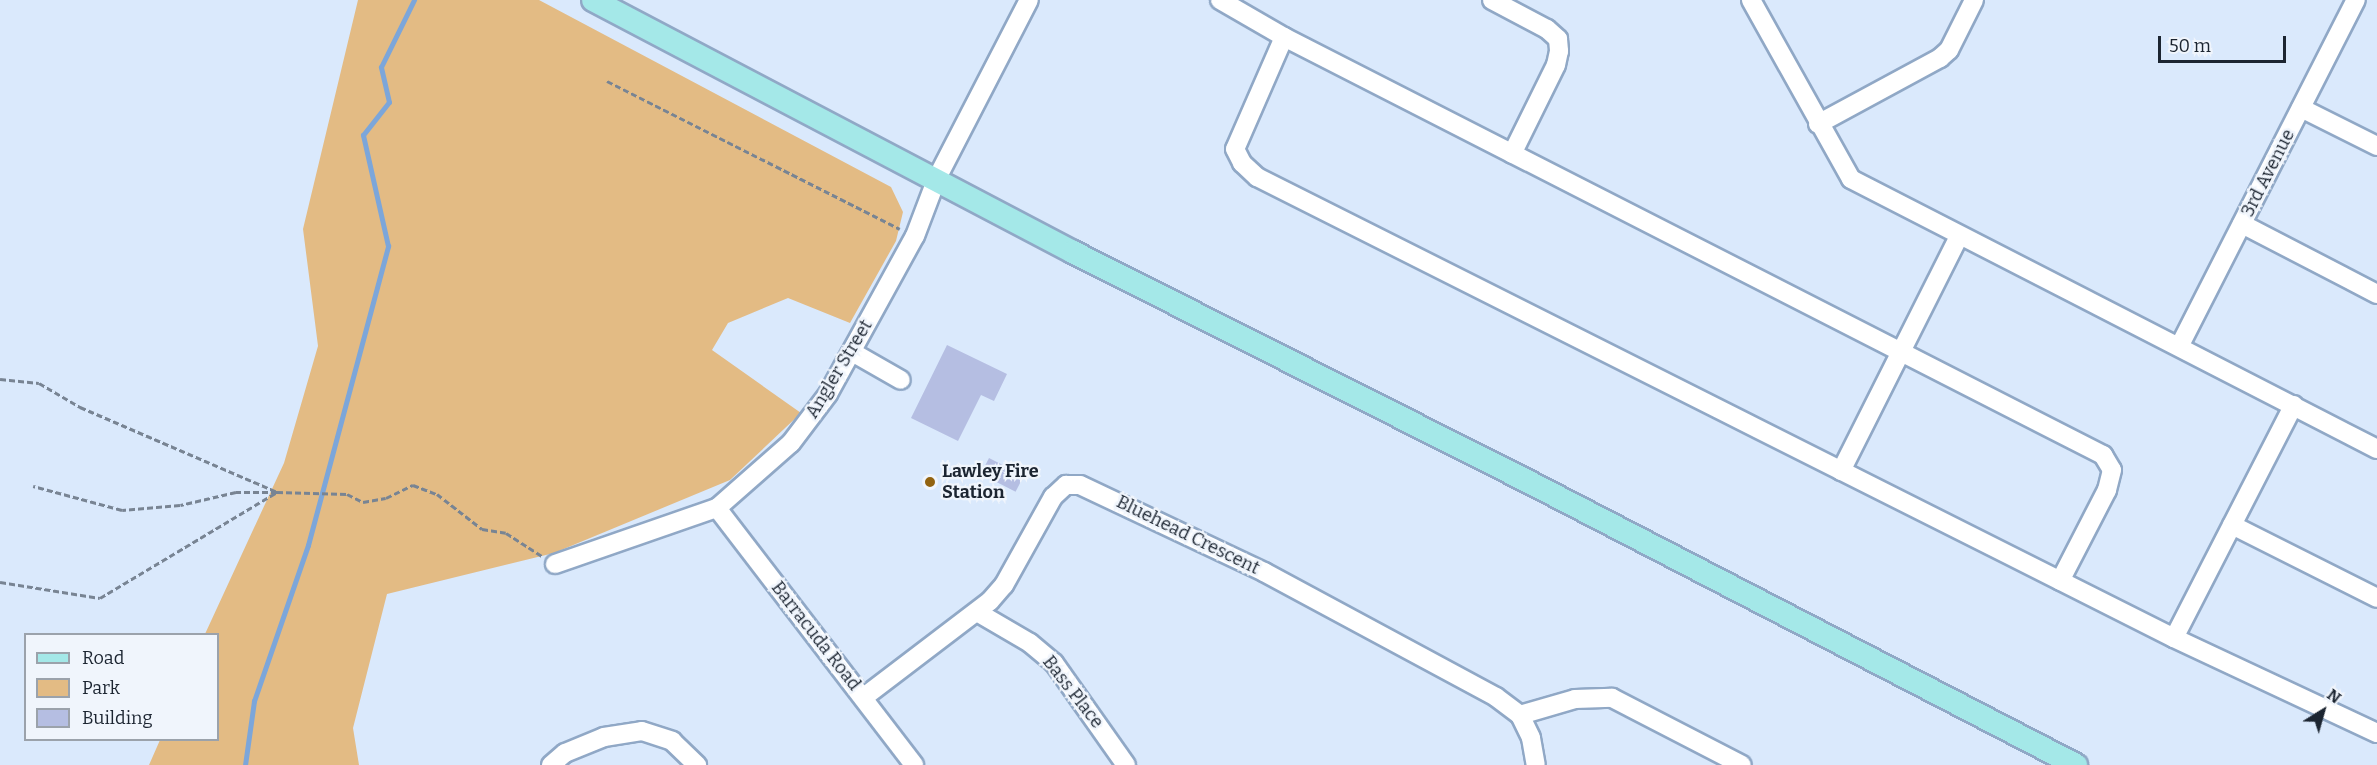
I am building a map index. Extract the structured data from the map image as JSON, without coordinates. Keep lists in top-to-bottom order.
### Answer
{
  "streets": {
    "street": [
      "3rd Avenue",
      "Angler Street",
      "Bluehead Crescent",
      "Barracuda Road",
      "Bass Place"
    ]
  },
  "crossings": [
    ["Angler Street", "Barracuda Road"],
    ["Bluehead Crescent", "Barracuda Road"],
    ["Bluehead Crescent", "Bass Place"]
  ],
  "places": ["Lawley Fire Station"],
  "legend": ["Road", "Park", "Building"],
  "scale_bar": "50 m",
  "north": "top right"
}
